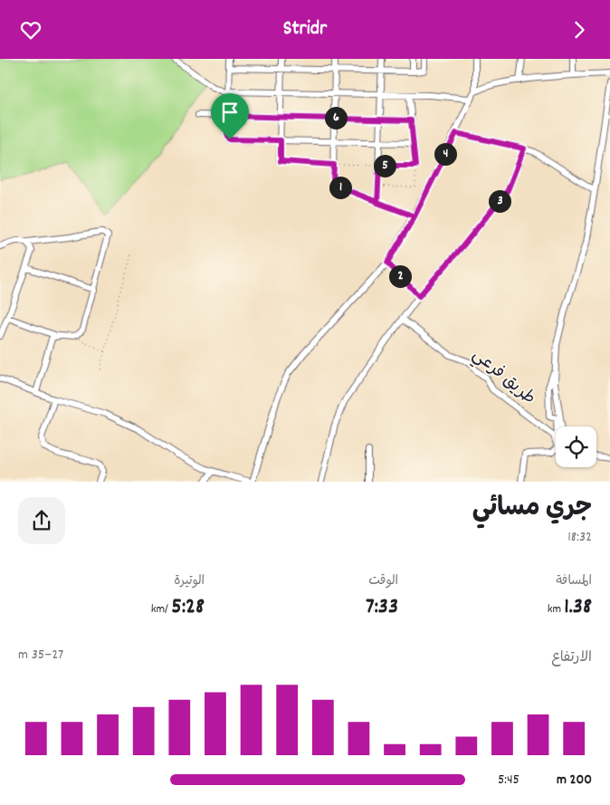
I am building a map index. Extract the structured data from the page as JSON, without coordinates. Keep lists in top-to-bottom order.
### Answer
{
  "streets": {
    "street": ["طريق فرعي"]
  },
  "page": {
    "header": "Stridr",
    "pins": [
      "6",
      "4",
      "5",
      "1",
      "3",
      "2"
    ],
    "heading": ["جري مسائي", "18:32"],
    "stats": [
      ["المسافة", "1.38 km"],
      ["الوقت", "7:33"],
      ["الوتيرة", "5:28 /km"]
    ],
    "chart": ["الارتفاع", "27–35 m"],
    "list": [
      {
        "name": "200 m",
        "note": "5:45"
      }
    ]
  }
}
